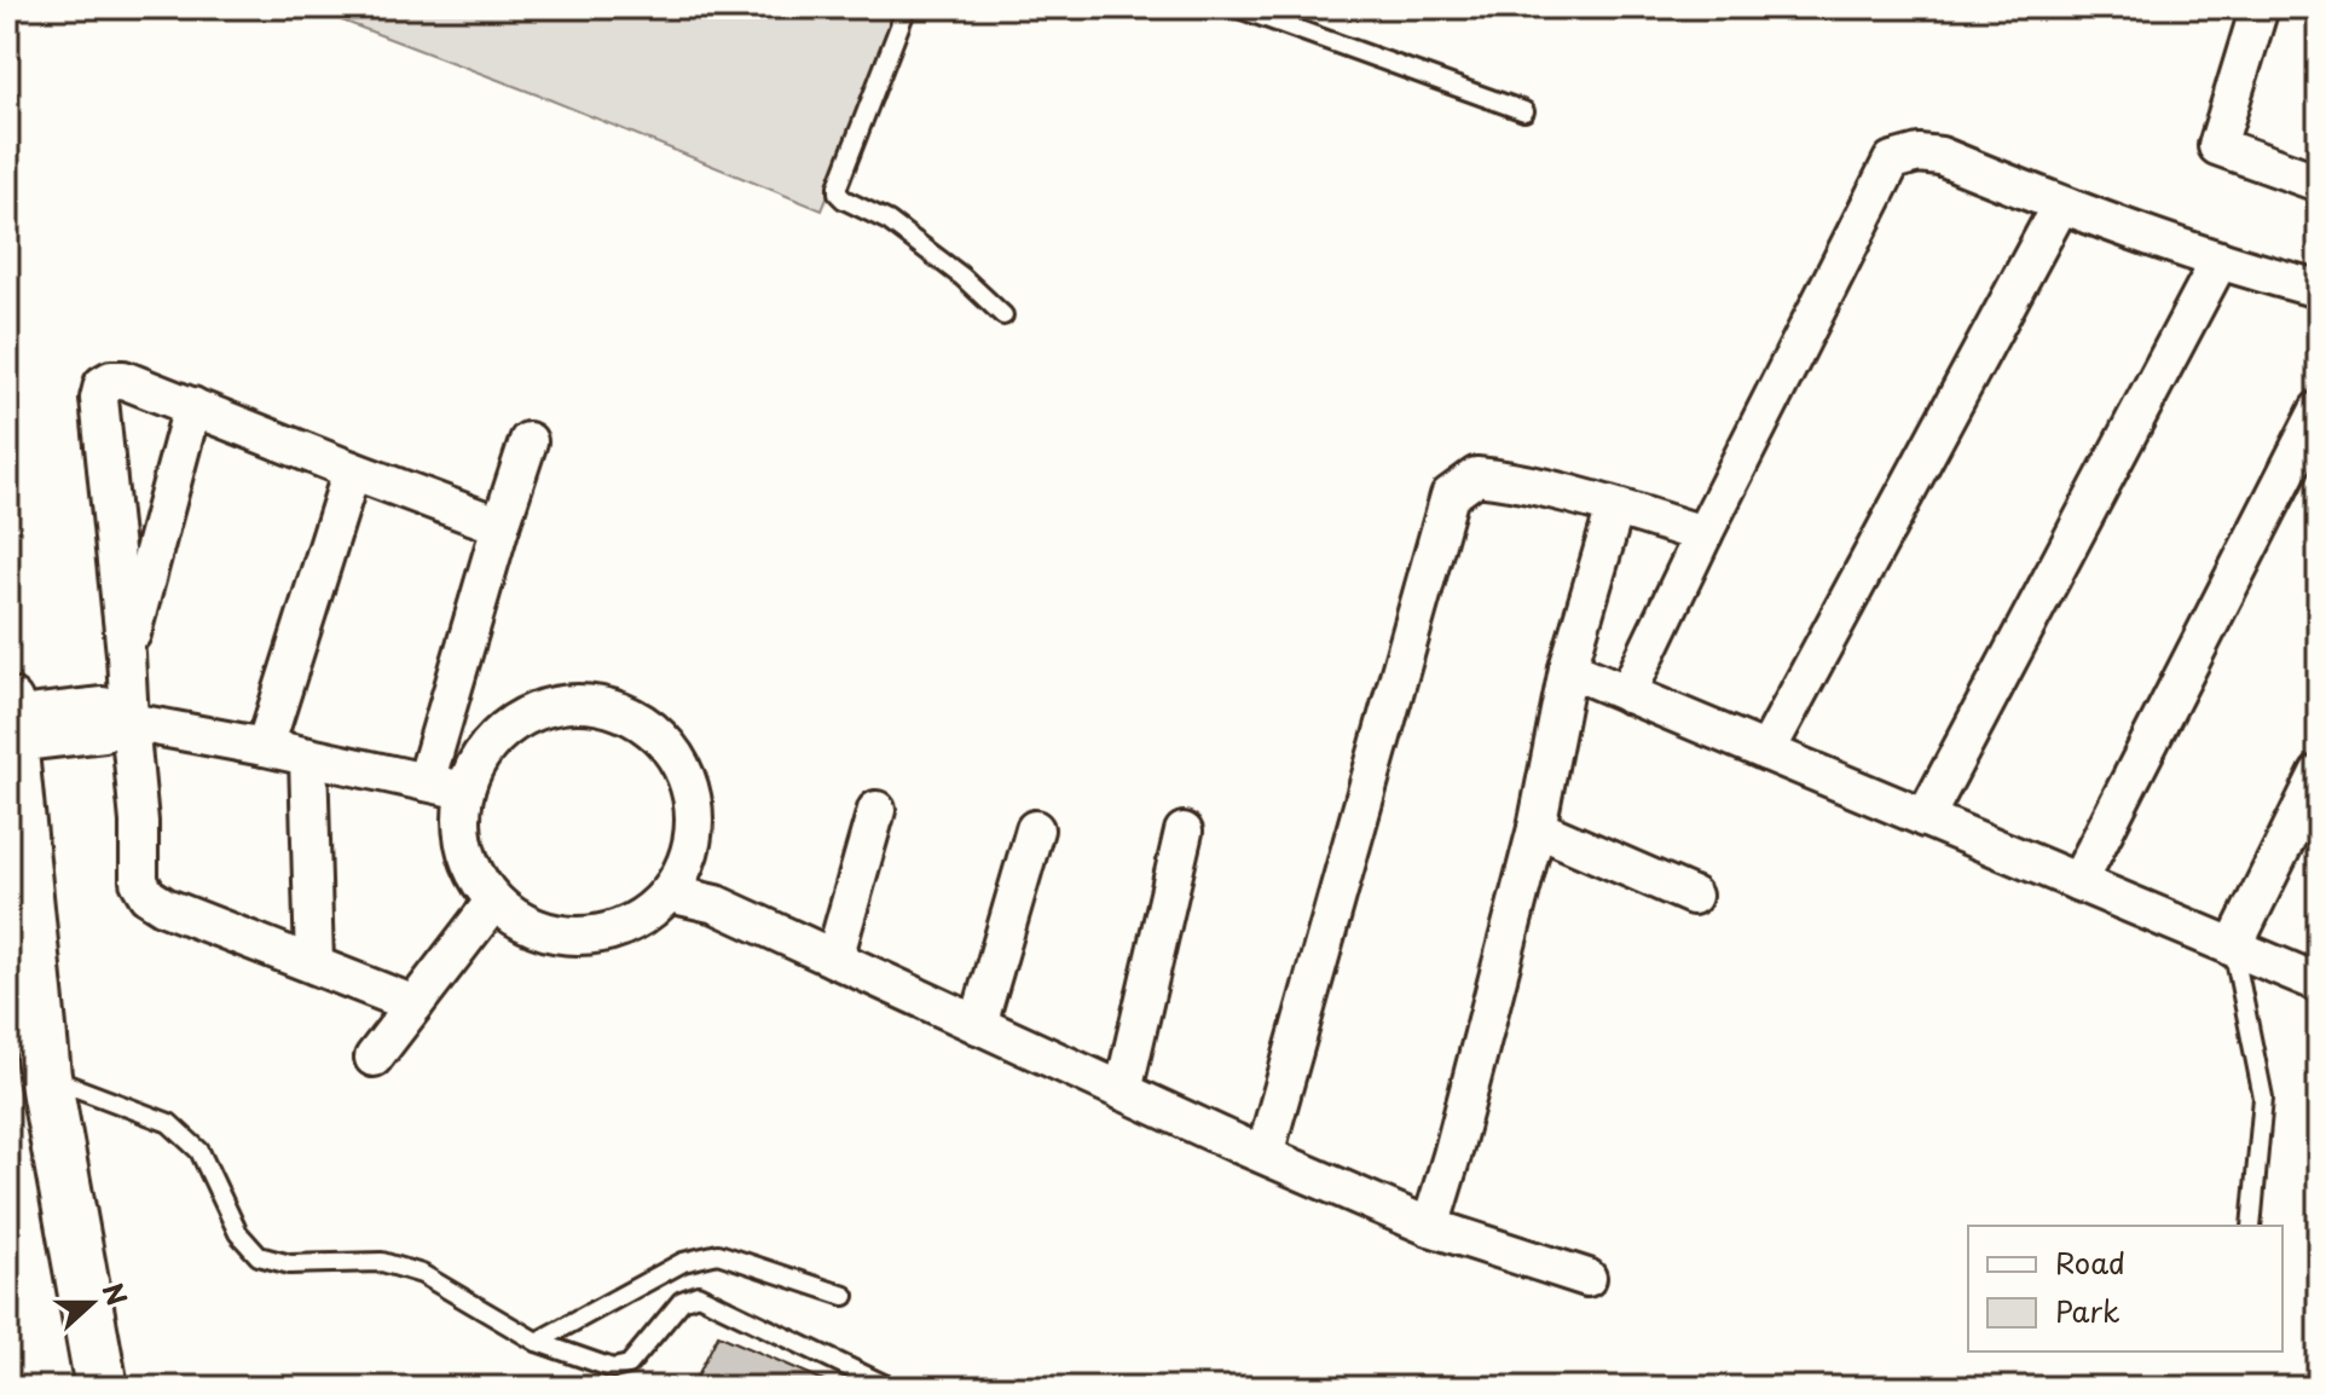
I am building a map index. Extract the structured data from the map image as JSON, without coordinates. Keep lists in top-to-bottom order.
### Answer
{
  "legend": ["Road", "Park"],
  "north": "right"
}
